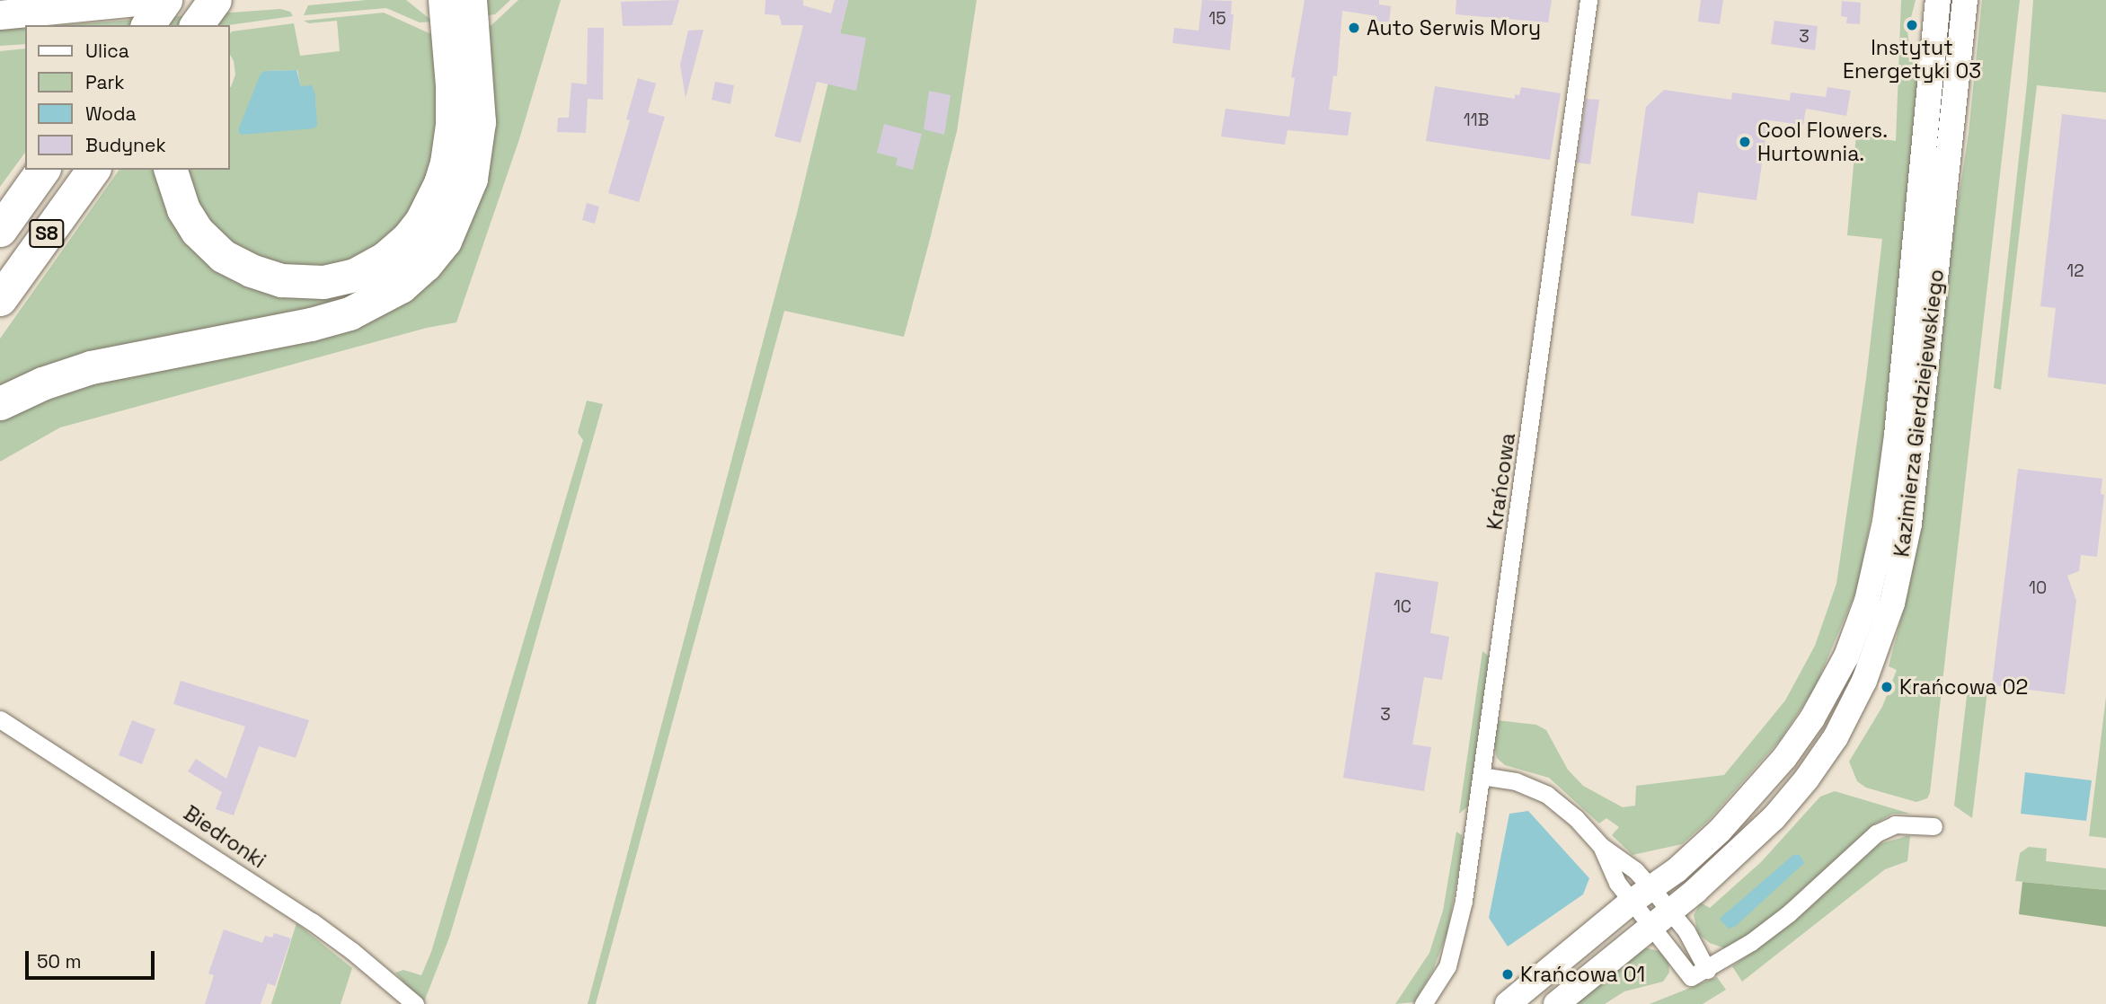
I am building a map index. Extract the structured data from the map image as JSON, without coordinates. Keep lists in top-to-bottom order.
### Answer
{
  "streets": {
    "highway": ["S8"],
    "street": ["Kazimierza Gierdziejewskiego", "Krańcowa", "Biedronki"]
  },
  "places": [
    "Instytut Energetyki 03",
    "Auto Serwis Mory",
    "Cool Flowers. Hurtownia.",
    "Krańcowa 02",
    "Krańcowa 01"
  ],
  "house_numbers": [
    "15",
    "3",
    "11B",
    "12",
    "10",
    "1C",
    "3"
  ],
  "legend": [
    "Ulica",
    "Park",
    "Woda",
    "Budynek"
  ],
  "scale_bar": "50 m"
}
